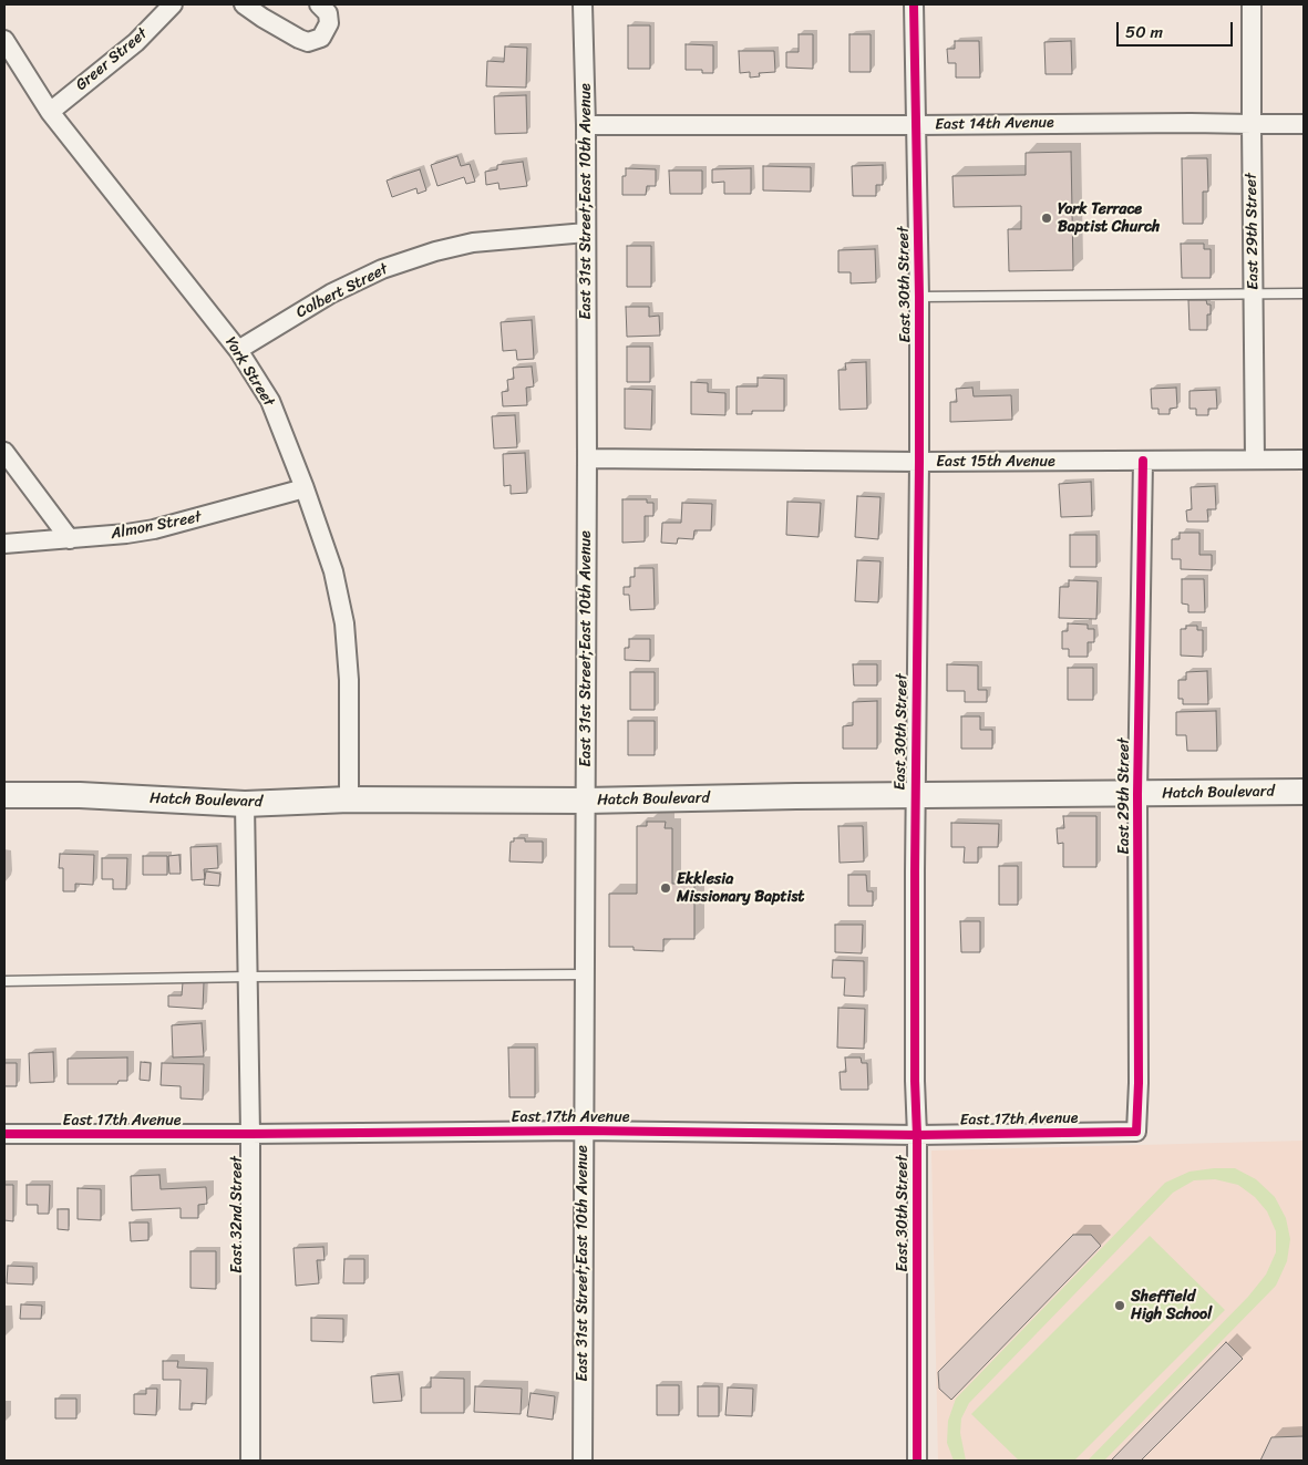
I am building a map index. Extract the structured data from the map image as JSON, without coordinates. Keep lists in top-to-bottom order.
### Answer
{
  "streets": {
    "main road": ["Hatch Boulevard"],
    "street": [
      "Greer Street",
      "East 14th Avenue",
      "East 31st Street;East 10th Avenue",
      "East 29th Street",
      "East 30th Street",
      "Colbert Street",
      "York Street",
      "East 15th Avenue",
      "Almon Street",
      "East 17th Avenue",
      "East 32nd Street"
    ]
  },
  "crossings": [
    ["Greer Street", "York Street"],
    ["East 14th Avenue", "East 31st Street;East 10th Avenue"],
    ["East 14th Avenue", "East 29th Street"],
    ["East 14th Avenue", "East 30th Street"],
    ["East 31st Street;East 10th Avenue", "Colbert Street"],
    ["East 31st Street;East 10th Avenue", "East 15th Avenue"],
    ["East 31st Street;East 10th Avenue", "Hatch Boulevard"],
    ["East 31st Street;East 10th Avenue", "East 17th Avenue"],
    ["East 29th Street", "East 15th Avenue"],
    ["East 29th Street", "Hatch Boulevard"],
    ["East 29th Street", "East 17th Avenue"],
    ["East 30th Street", "East 15th Avenue"],
    ["East 30th Street", "Hatch Boulevard"],
    ["East 30th Street", "East 17th Avenue"],
    ["Colbert Street", "York Street"],
    ["York Street", "Almon Street"],
    ["York Street", "Hatch Boulevard"],
    ["Hatch Boulevard", "East 32nd Street"],
    ["East 17th Avenue", "East 32nd Street"]
  ],
  "places": ["York Terrace Baptist Church", "Ekklesia Missionary Baptist", "Sheffield High School"],
  "scale_bar": "50 m"
}
